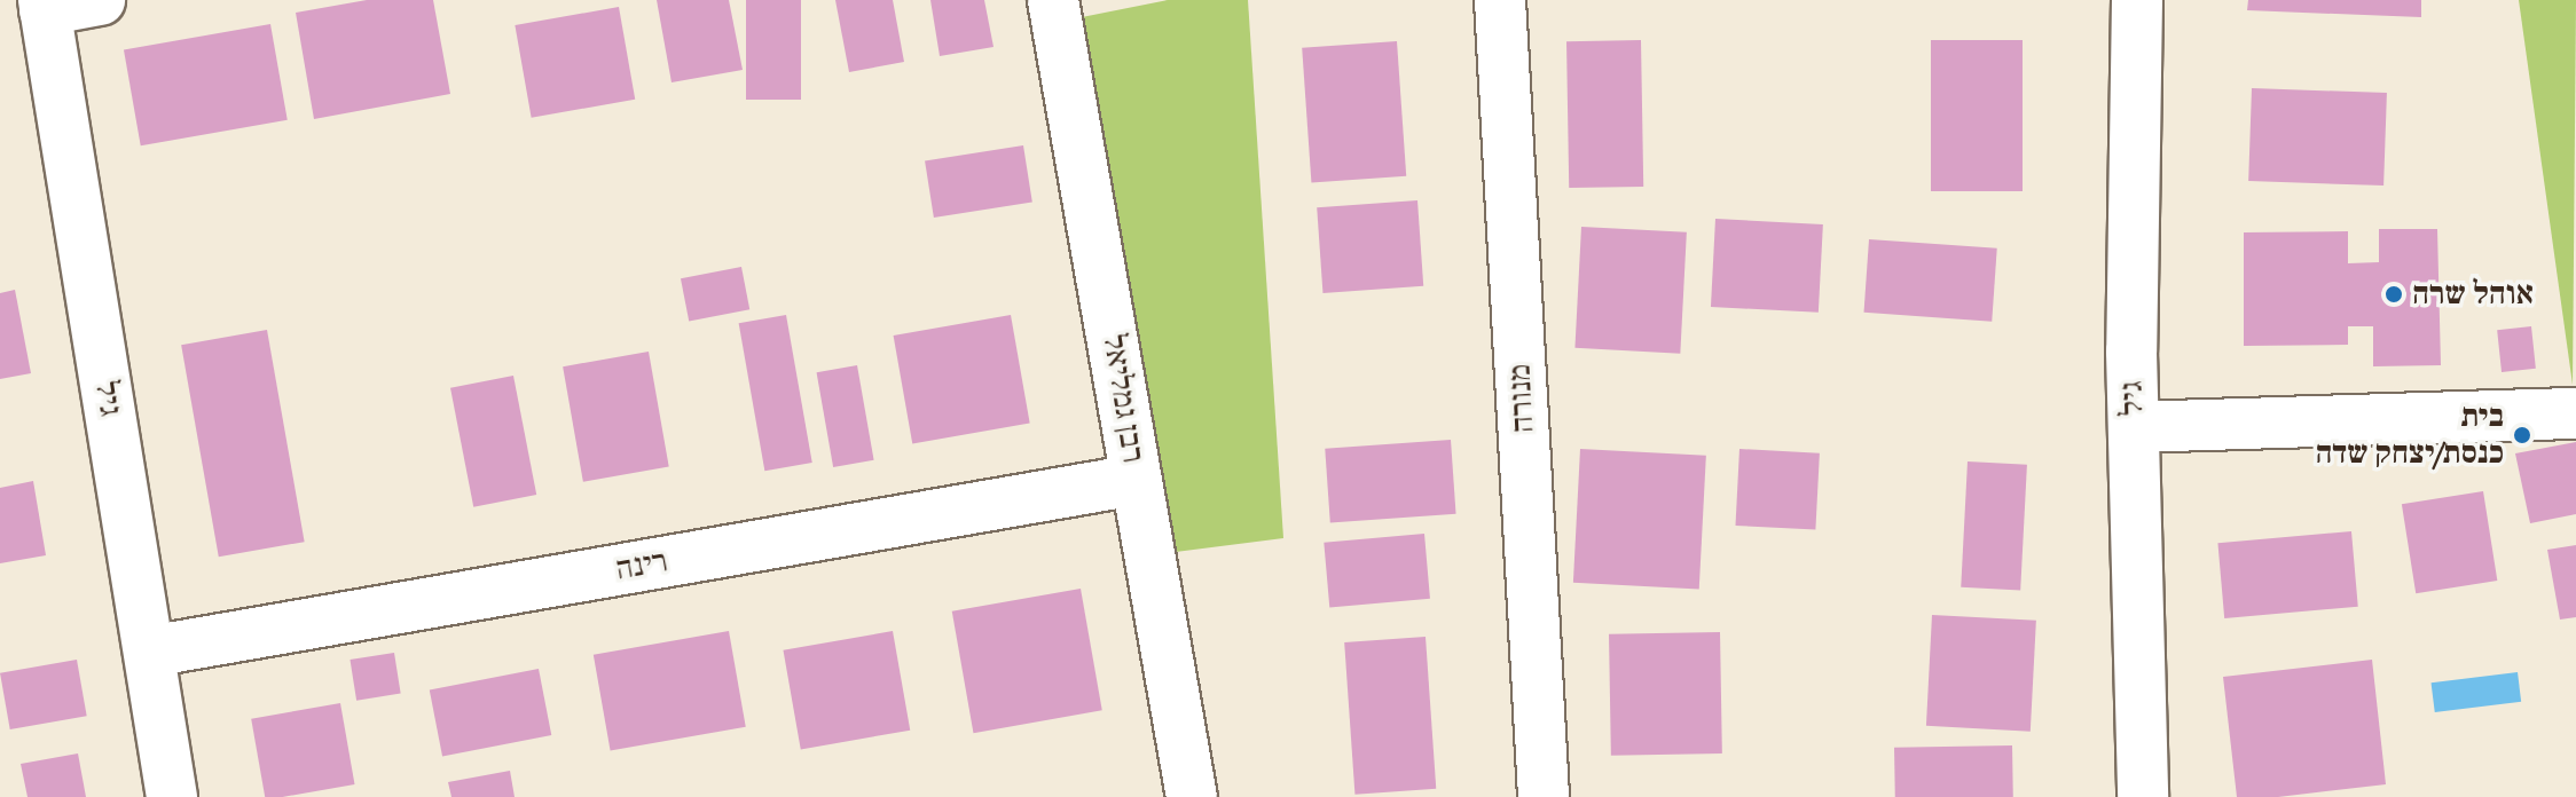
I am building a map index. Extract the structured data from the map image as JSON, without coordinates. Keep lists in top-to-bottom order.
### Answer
{
  "streets": {
    "street": [
      "גיל",
      "רבן גמליאל",
      "מנורה",
      "רינה"
    ]
  },
  "crossings": [
    ["גיל", "רינה"],
    ["רבן גמליאל", "רינה"]
  ],
  "places": ["אוהל שרה", "בית כנסת/יצחק שדה"]
}
